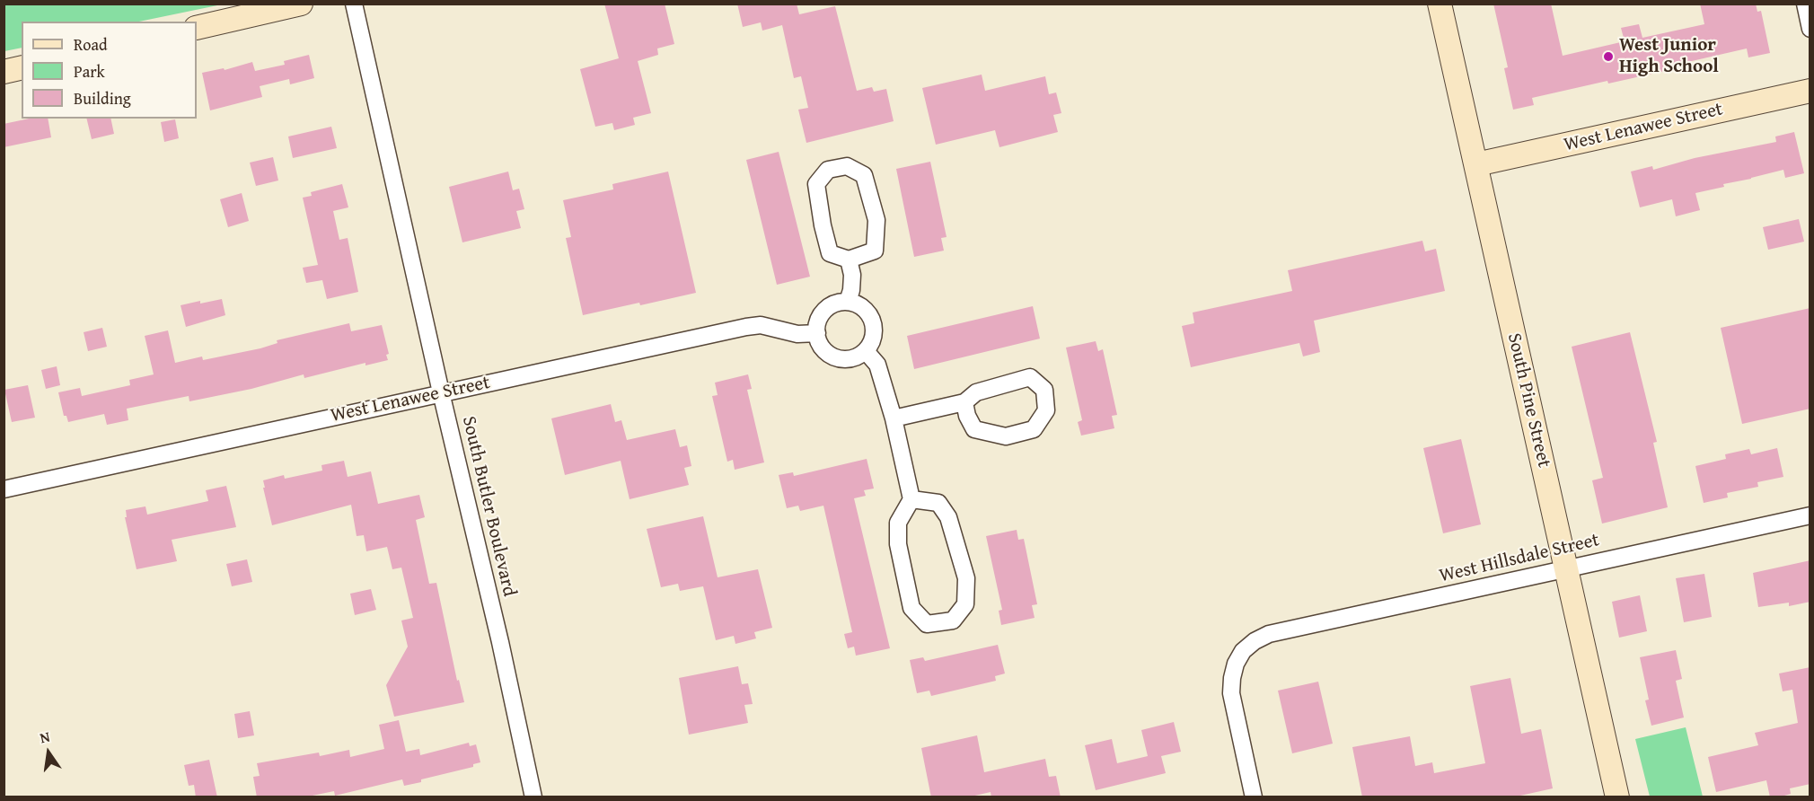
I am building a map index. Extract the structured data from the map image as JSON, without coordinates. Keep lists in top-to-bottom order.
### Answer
{
  "streets": {
    "street": [
      "West Lenawee Street",
      "South Pine Street",
      "South Butler Boulevard",
      "West Hillsdale Street"
    ]
  },
  "crossings": [
    ["West Lenawee Street", "South Pine Street"],
    ["West Lenawee Street", "South Butler Boulevard"],
    ["South Pine Street", "West Hillsdale Street"]
  ],
  "places": ["West Junior High School"],
  "legend": ["Road", "Park", "Building"],
  "north": "top"
}
